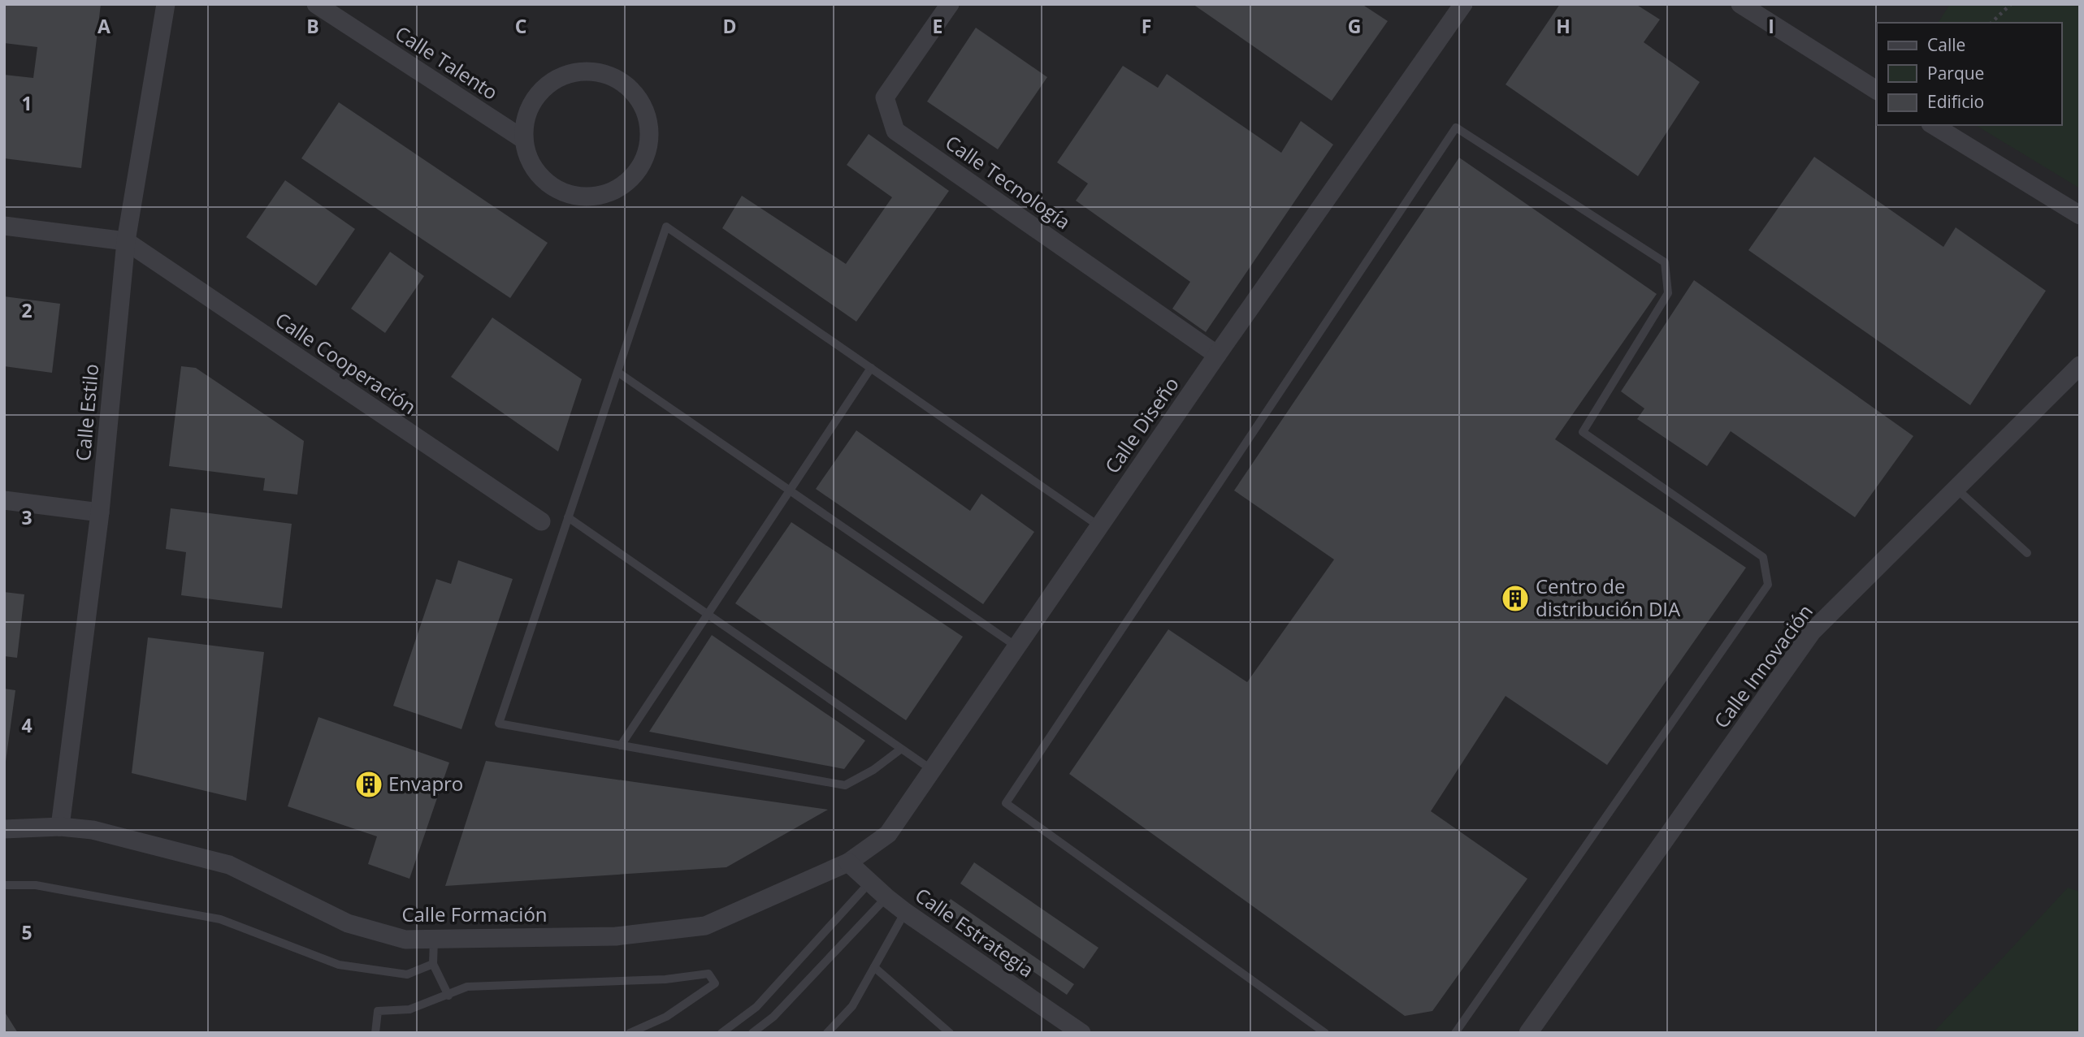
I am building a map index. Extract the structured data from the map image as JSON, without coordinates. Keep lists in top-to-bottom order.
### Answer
{
  "streets": {
    "street": [
      "Calle Talento",
      "Calle Tecnología",
      "Calle Cooperación",
      "Calle Estilo",
      "Calle Diseño",
      "Calle Innovación",
      "Calle Formación",
      "Calle Estrategia"
    ]
  },
  "crossings": [
    ["Calle Tecnología", "Calle Diseño"],
    ["Calle Cooperación", "Calle Estilo"],
    ["Calle Estilo", "Calle Formación"],
    ["Calle Diseño", "Calle Formación"],
    ["Calle Diseño", "Calle Estrategia"],
    ["Calle Formación", "Calle Estrategia"]
  ],
  "places": {
    "building": ["Centro de distribución DIA", "Envapro"]
  },
  "legend": ["Calle", "Parque", "Edificio"],
  "grid": {
    "columns": [
      "A",
      "B",
      "C",
      "D",
      "E",
      "F",
      "G",
      "H",
      "I"
    ],
    "rows": [
      "1",
      "2",
      "3",
      "4",
      "5"
    ]
  }
}
